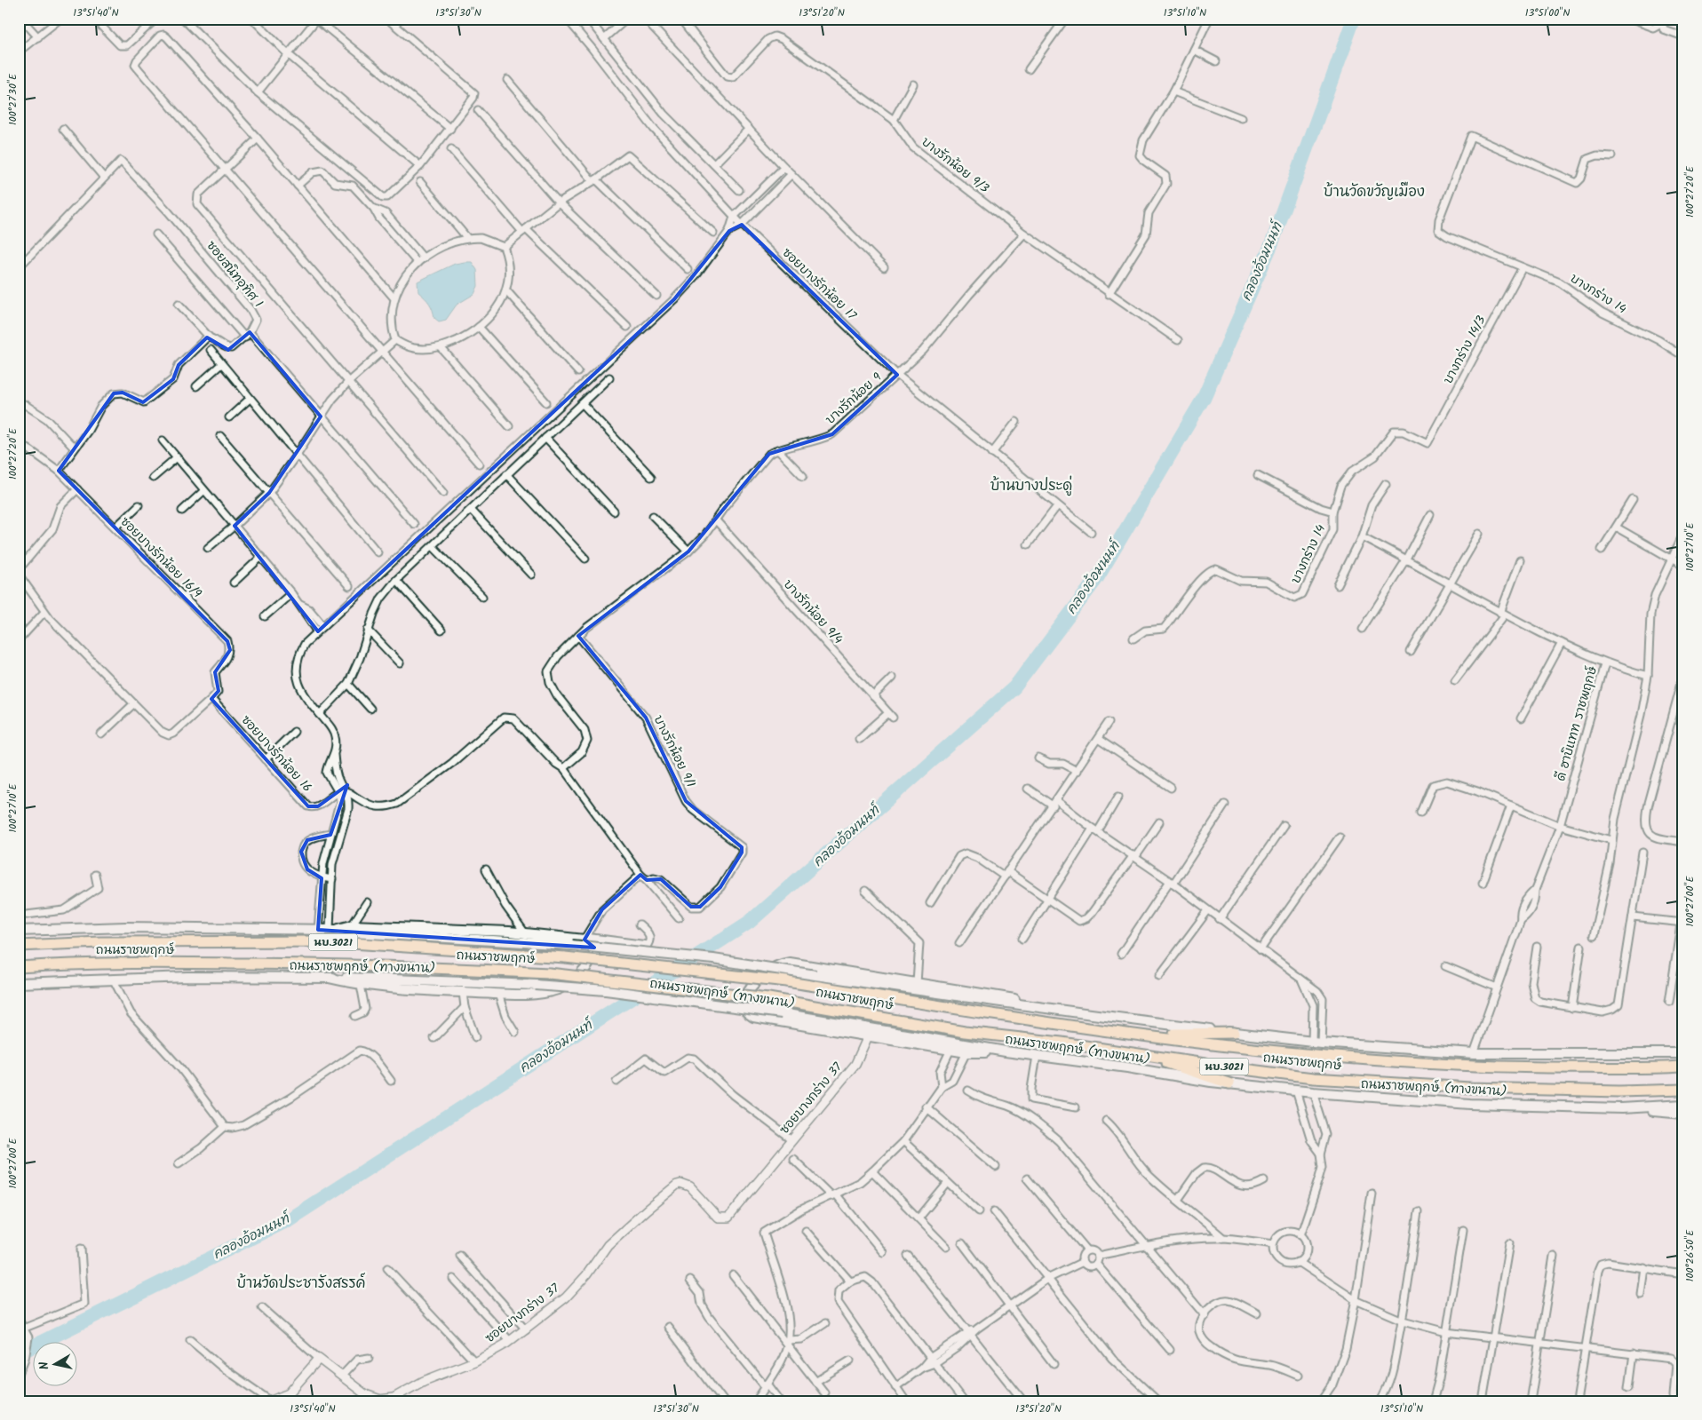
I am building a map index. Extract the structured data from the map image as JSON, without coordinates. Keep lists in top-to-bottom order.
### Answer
{
  "streets": {
    "main road": ["นบ.3021", "ถนนราชพฤกษ์", "ถนนราชพฤกษ์ (ทางขนาน)"],
    "street": [
      "บางรักน้อย 9/3",
      "ซอยสนิทอุทิศ 1",
      "ซอยบางรักน้อย 17",
      "บางกร่าง 14",
      "บางกร่าง 14/3",
      "บางรักน้อย 9",
      "ซอยบางรักน้อย 16/9",
      "บางรักน้อย 9/4",
      "ดี ฮาบิแทท ราชพฤกษ์",
      "บางรักน้อย 9/1",
      "ซอยบางรักน้อย 16",
      "ซอยบางกร่าง 37"
    ]
  },
  "crossings": [
    ["บางรักน้อย 9/3", "บางรักน้อย 9"],
    ["ซอยบางรักน้อย 17", "บางรักน้อย 9"],
    ["บางกร่าง 14", "บางกร่าง 14/3"],
    ["บางรักน้อย 9", "บางรักน้อย 9/4"],
    ["บางรักน้อย 9", "บางรักน้อย 9/1"],
    ["ซอยบางรักน้อย 16/9", "ซอยบางรักน้อย 16"],
    ["ดี ฮาบิแทท ราชพฤกษ์", "นบ.3021"]
  ],
  "districts": ["บ้านวัดขวัญเมือง", "บ้านบางประดู่", "บ้านวัดประชารังสรรค์"],
  "water": ["คลองอ้อมนนท์"],
  "north": "left",
  "coordinates": [
    "13°51'40\"N",
    "13°51'30\"N",
    "13°51'20\"N",
    "13°51'10\"N",
    "13°51'00\"N",
    "100°27'30\"E",
    "100°27'20\"E",
    "100°27'10\"E",
    "100°27'00\"E",
    "100°26'50\"E"
  ]
}
